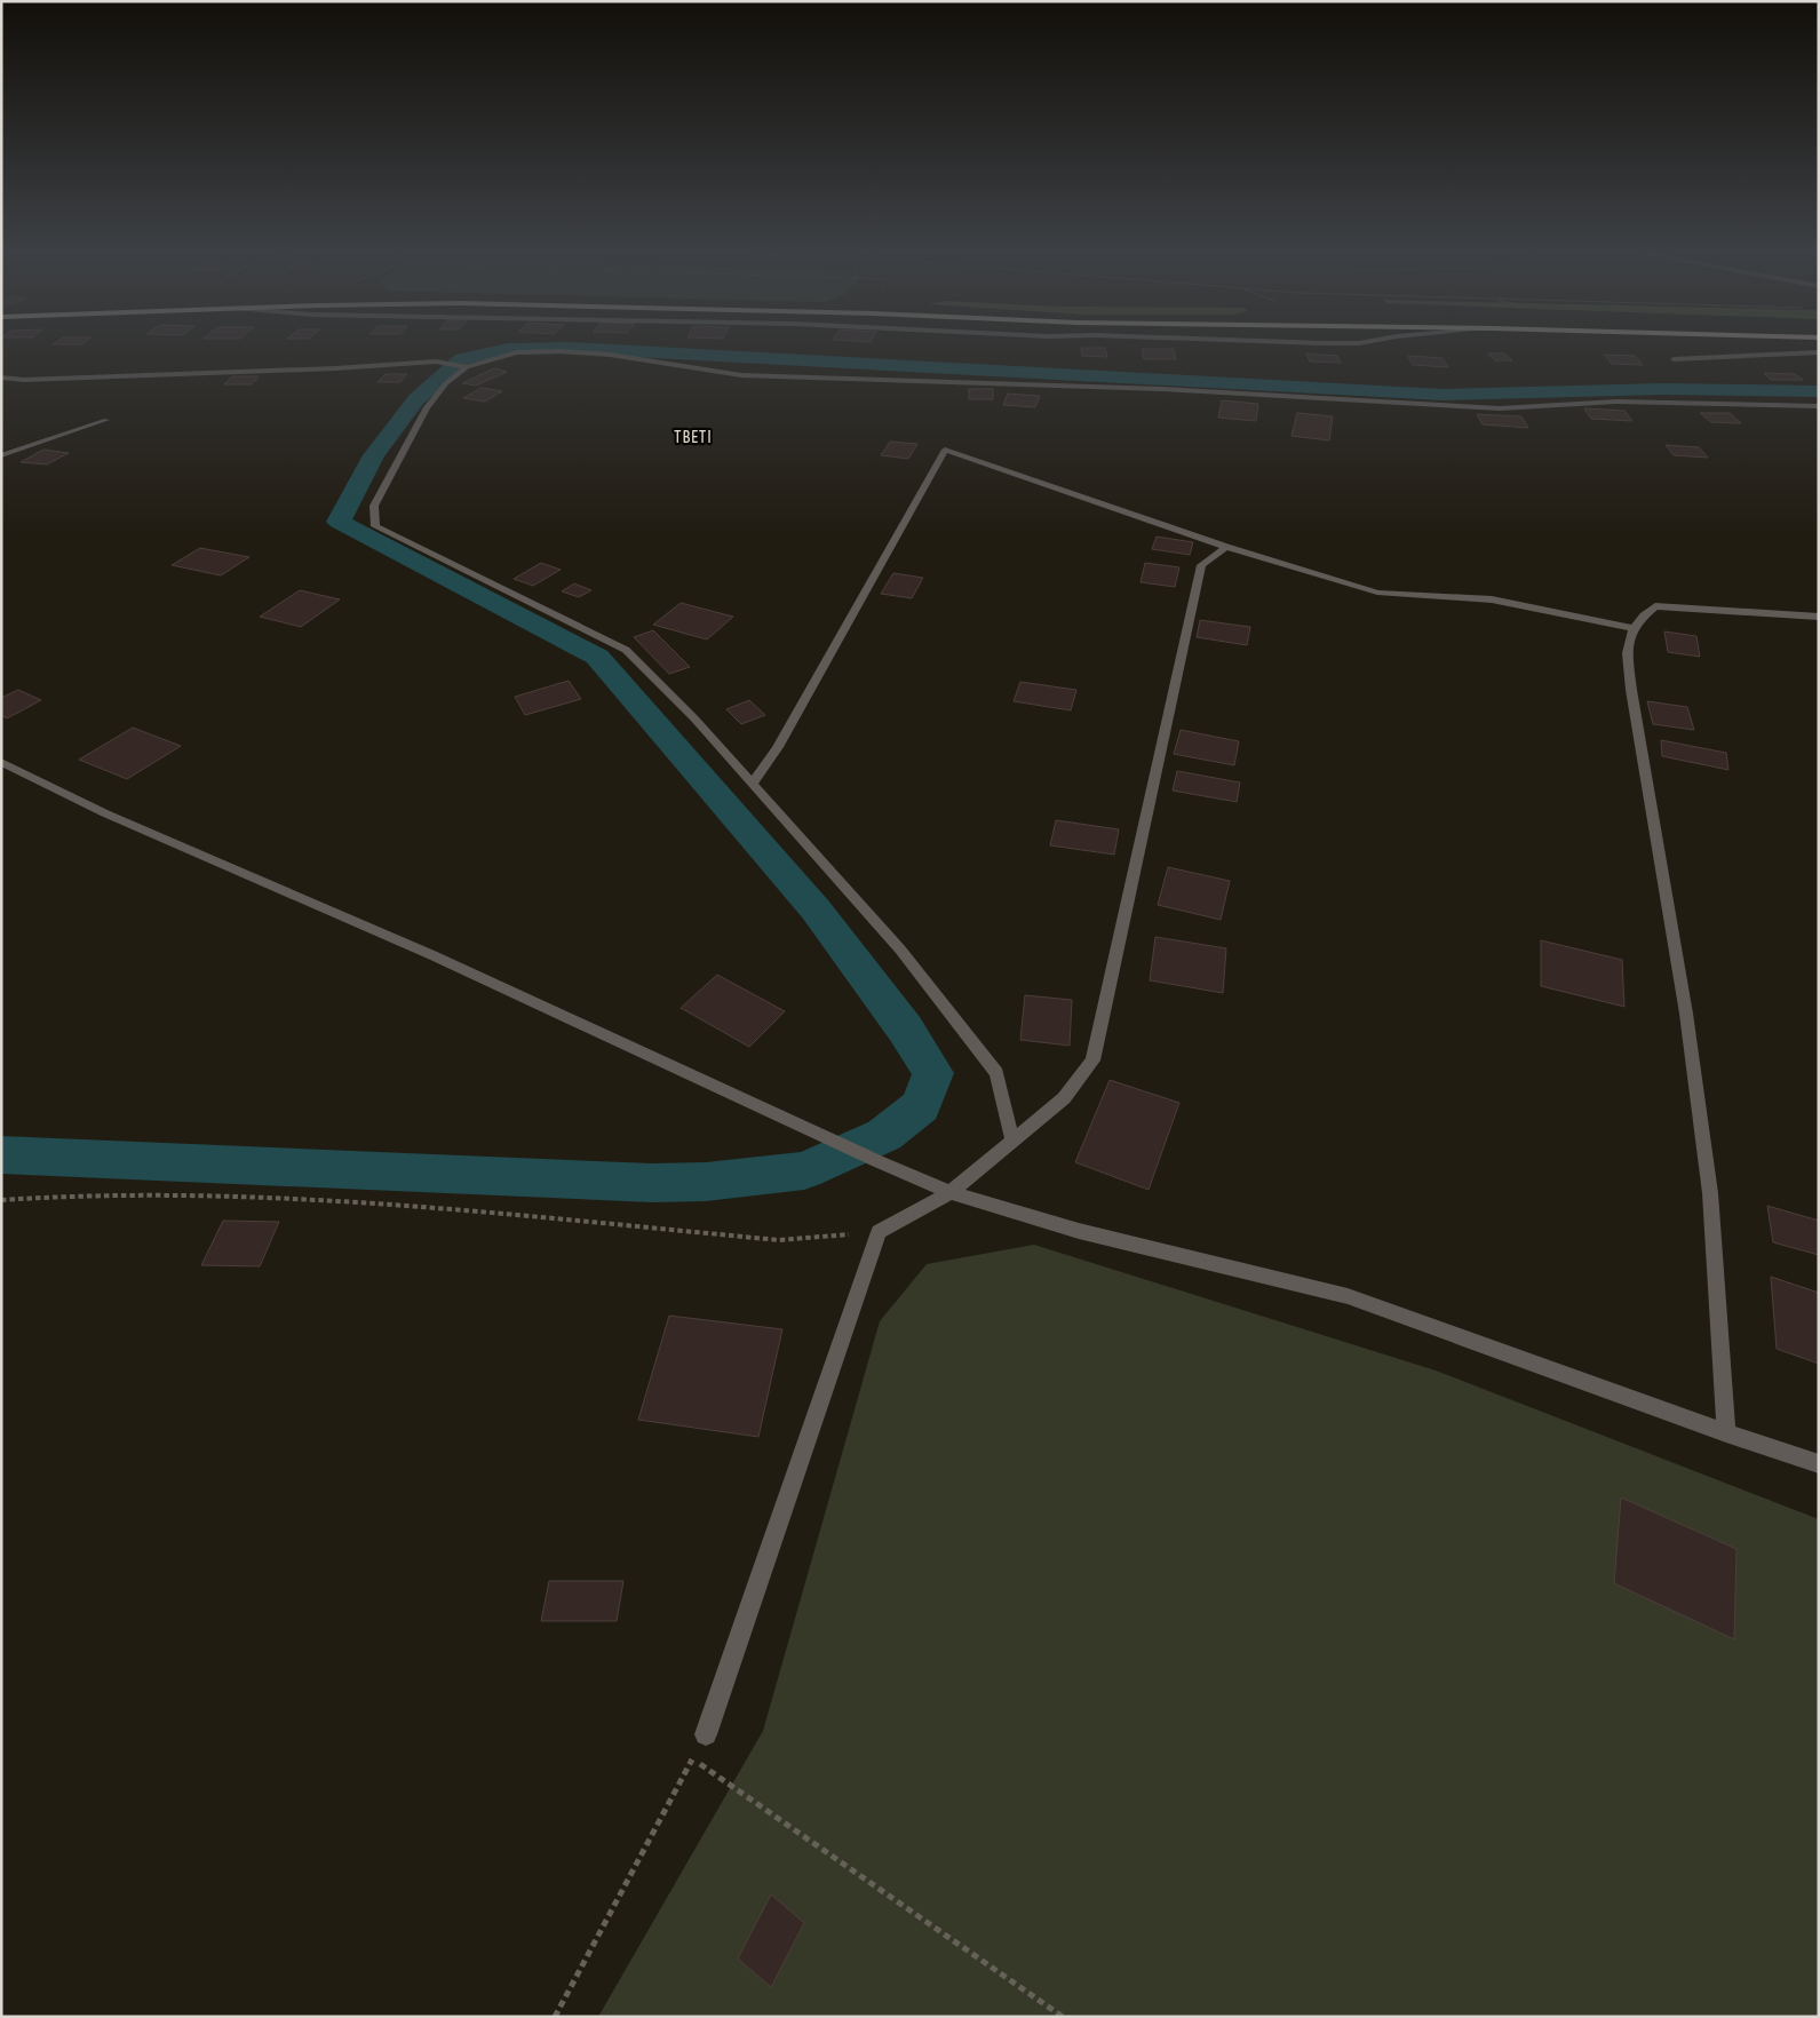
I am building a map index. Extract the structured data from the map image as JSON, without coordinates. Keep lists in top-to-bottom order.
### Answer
{
  "districts": ["TBETI"]
}
